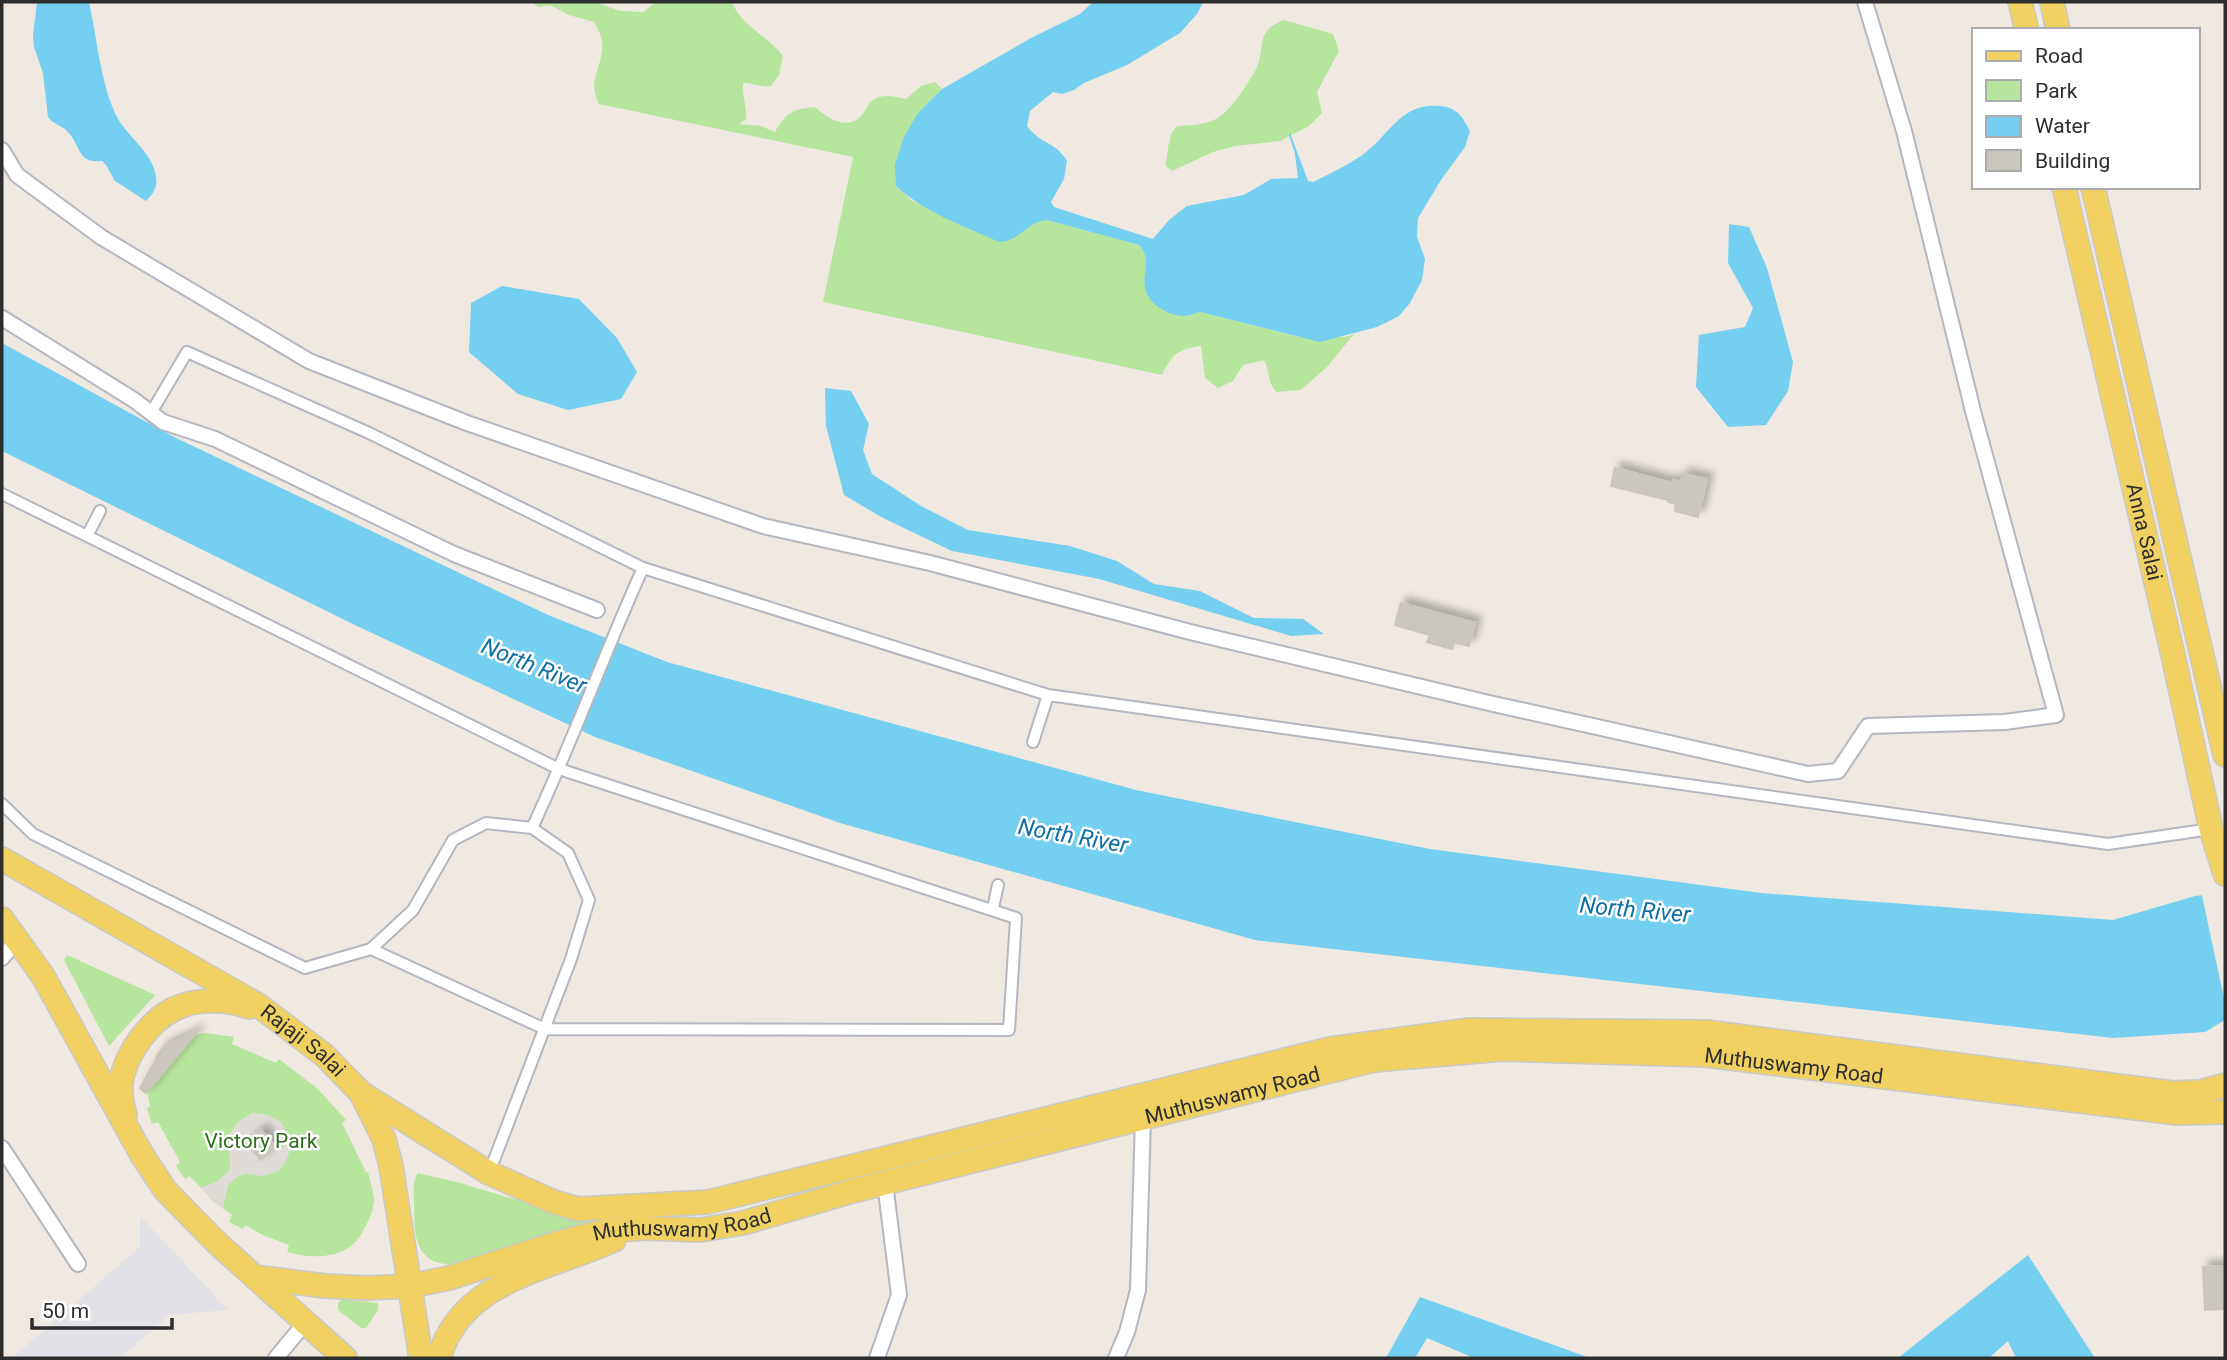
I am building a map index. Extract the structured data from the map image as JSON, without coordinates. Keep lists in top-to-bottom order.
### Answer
{
  "streets": {
    "main road": ["Anna Salai", "Rajaji Salai", "Muthuswamy Road"]
  },
  "crossings": [
    ["Rajaji Salai", "Muthuswamy Road"]
  ],
  "water": ["North River"],
  "parks": ["Victory Park"],
  "legend": [
    "Road",
    "Park",
    "Water",
    "Building"
  ],
  "scale_bar": "50 m"
}
